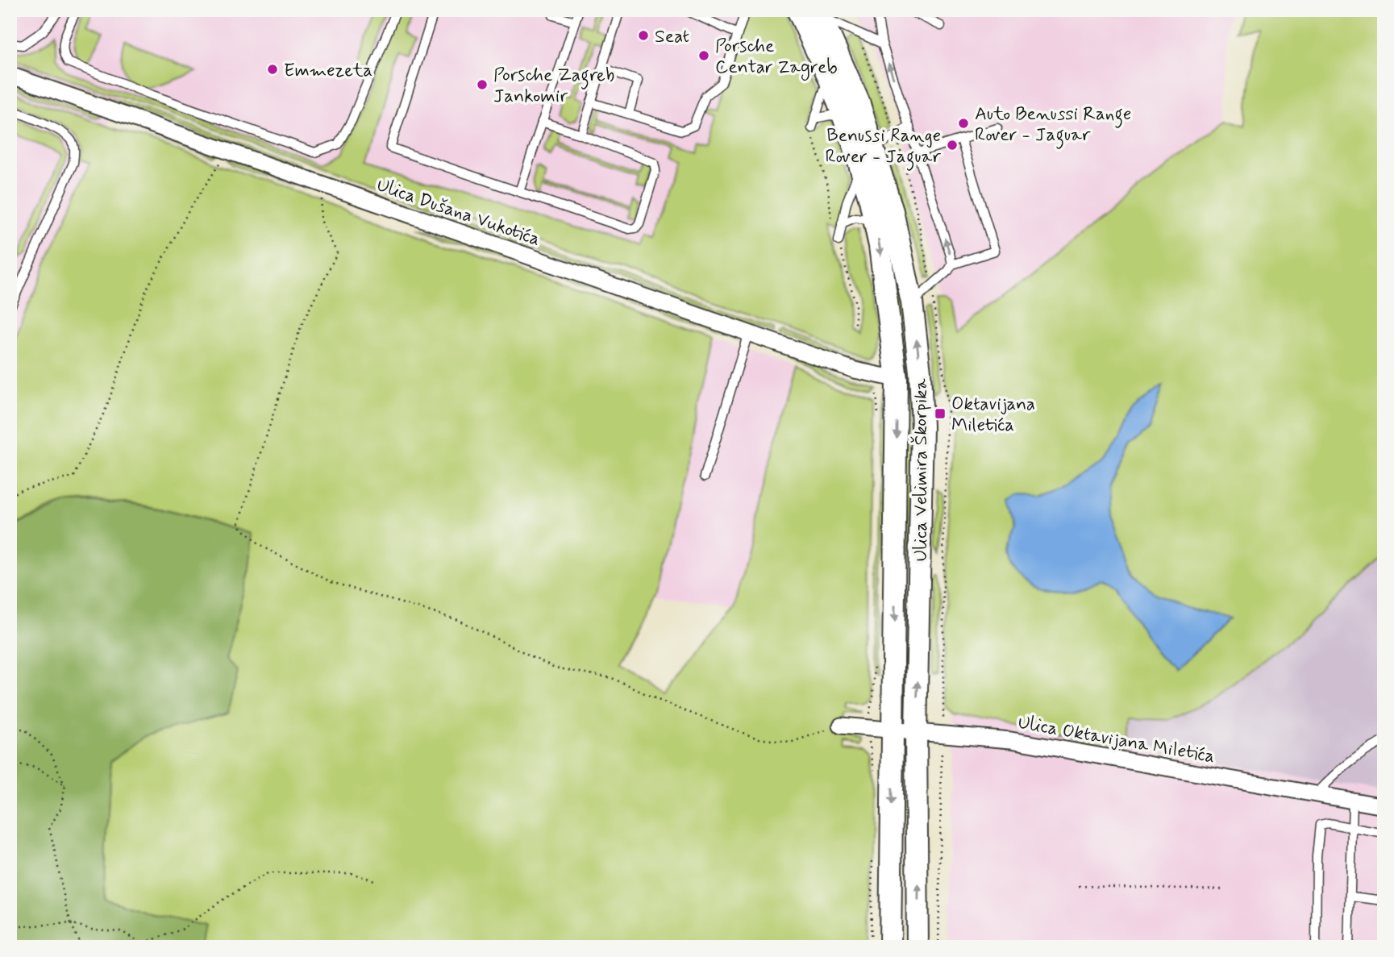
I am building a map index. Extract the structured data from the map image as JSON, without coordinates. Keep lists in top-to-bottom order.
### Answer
{
  "streets": {
    "main road": ["Ulica Velimira Škorpika"],
    "street": ["Ulica Dušana Vukotića", "Ulica Oktavijana Miletića"]
  },
  "crossings": [
    ["Ulica Dušana Vukotića", "Ulica Velimira Škorpika"],
    ["Ulica Velimira Škorpika", "Ulica Oktavijana Miletića"]
  ],
  "places": {
    "other": [
      "Seat",
      "Porsche Centar Zagreb",
      "Emmezeta",
      "Porsche Zagreb Jankomir",
      "Auto Benussi Range Rover - Jaguar",
      "Benussi Range Rover - Jaguar"
    ],
    "transit": ["Oktavijana Miletića"]
  }
}
